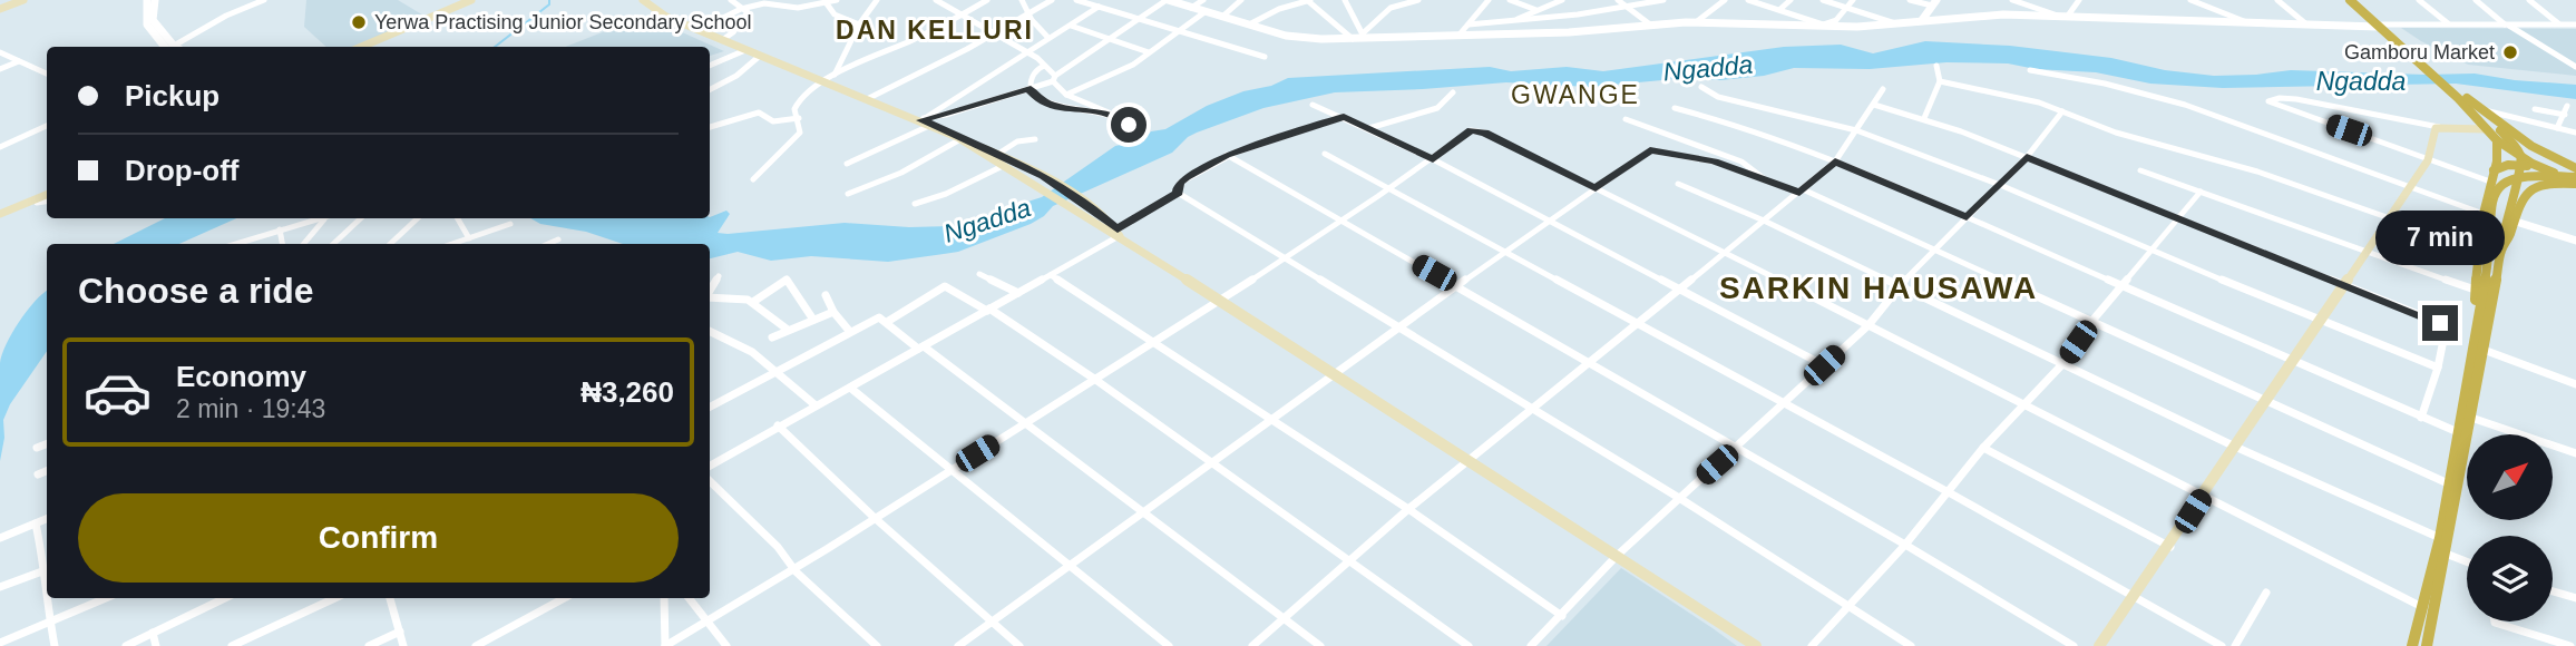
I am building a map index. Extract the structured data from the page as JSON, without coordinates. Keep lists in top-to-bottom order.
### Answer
{
  "districts": ["DAN KELLURI", "GWANGE", "SARKIN HAUSAWA"],
  "water": ["Ngadda"],
  "places": ["Yerwa Practising Junior Secondary School", "Gamboru Market"],
  "north": "top right",
  "page": {
    "banner": ["Pickup", "Drop-off"],
    "bubble": "7 min",
    "heading": "Choose a ride",
    "list": [
      {
        "name": "Economy",
        "note": "2 min · 19:43",
        "value": "₦3,260"
      }
    ],
    "buttons": "Confirm"
  }
}
